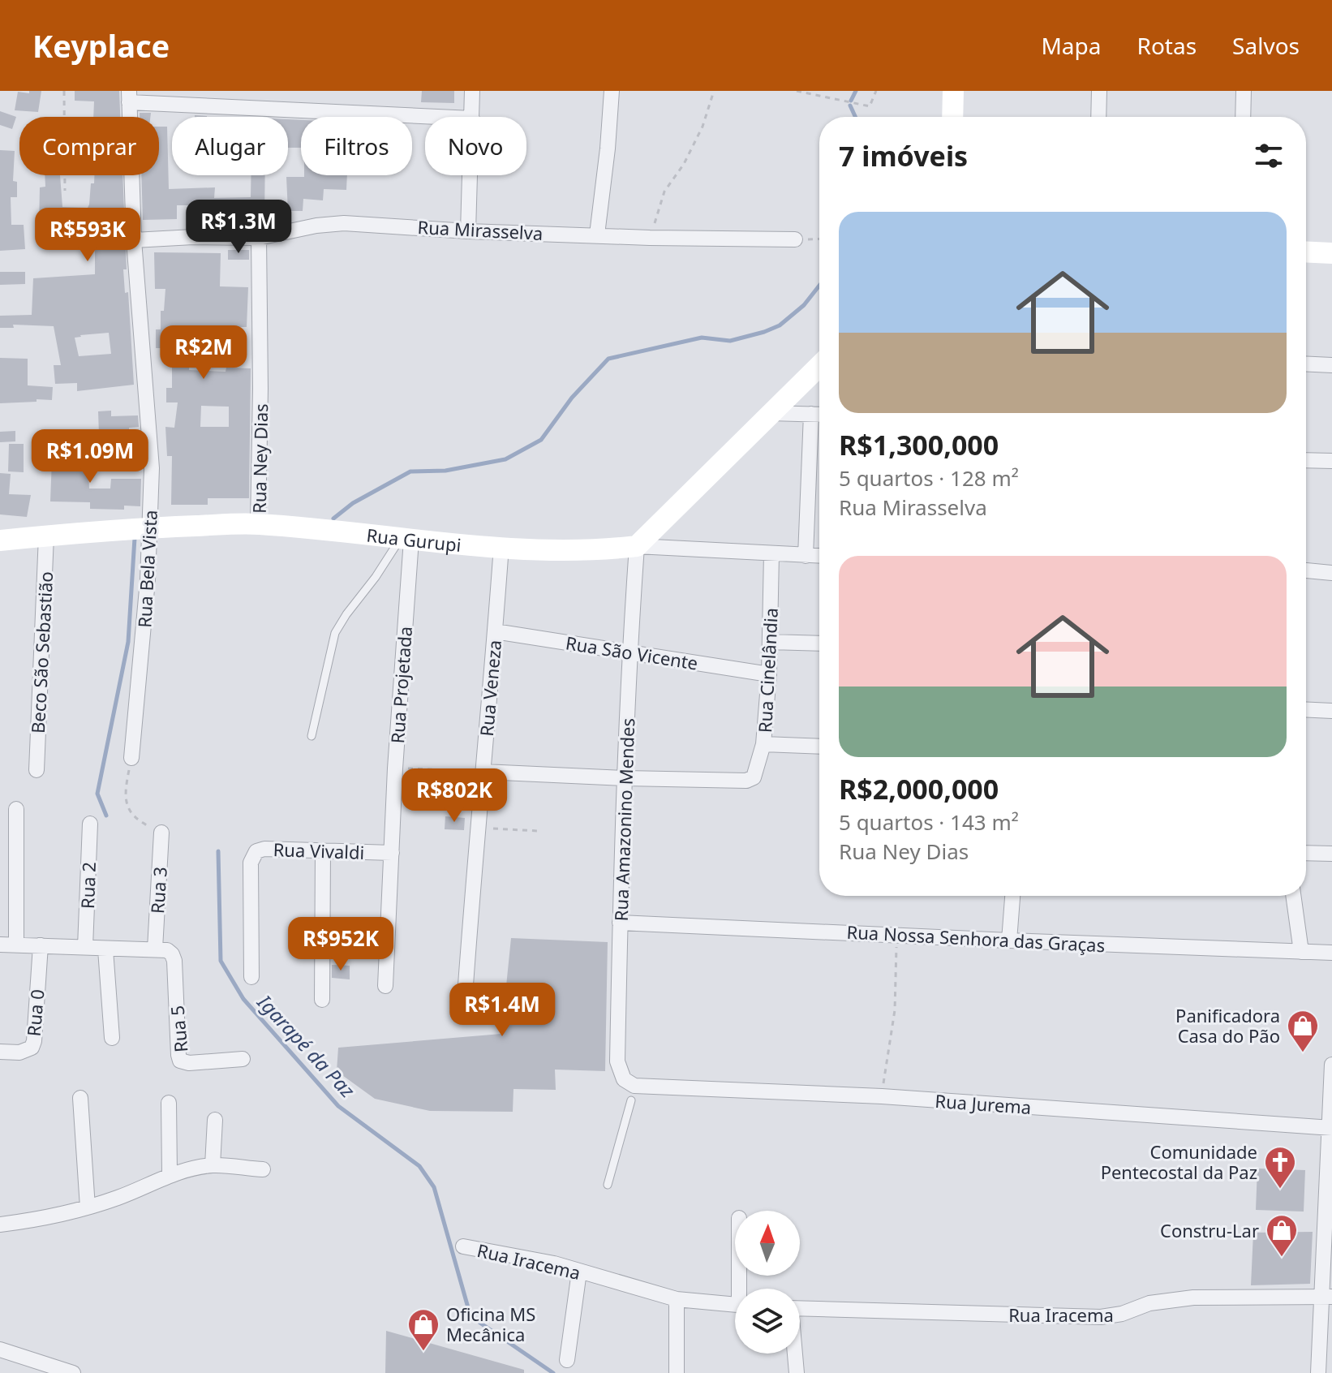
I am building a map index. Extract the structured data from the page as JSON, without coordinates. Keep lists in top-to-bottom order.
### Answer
{
  "streets": {
    "street": [
      "Rua Mirasselva",
      "Rua Ney Dias",
      "Rua Gurupi",
      "Rua Bela Vista",
      "Beco São Sebastião",
      "Rua São Vicente",
      "Rua Cinelândia",
      "Rua Projetada",
      "Rua Veneza",
      "Rua Amazonino Mendes",
      "Rua Vivaldi",
      "Rua 2",
      "Rua 3",
      "Rua Nossa Senhora das Graças",
      "Rua 0",
      "Rua 5",
      "Rua Jurema",
      "Rua Iracema"
    ]
  },
  "crossings": [
    ["Rua Mirasselva", "Rua Ney Dias"],
    ["Rua Mirasselva", "Rua Bela Vista"],
    ["Rua Ney Dias", "Rua Gurupi"],
    ["Rua Gurupi", "Rua Bela Vista"],
    ["Rua Gurupi", "Beco São Sebastião"],
    ["Rua Gurupi", "Rua Cinelândia"],
    ["Rua Gurupi", "Rua Projetada"],
    ["Rua Gurupi", "Rua Veneza"],
    ["Rua Gurupi", "Rua Amazonino Mendes"],
    ["Rua São Vicente", "Rua Cinelândia"],
    ["Rua São Vicente", "Rua Veneza"],
    ["Rua São Vicente", "Rua Amazonino Mendes"],
    ["Rua Cinelândia", "Rua Amazonino Mendes"],
    ["Rua Projetada", "Rua Vivaldi"],
    ["Rua Amazonino Mendes", "Rua Nossa Senhora das Graças"],
    ["Rua Amazonino Mendes", "Rua Jurema"],
    ["Rua 3", "Rua 5"]
  ],
  "water": ["Igarapé da Paz"],
  "places": {
    "shop": ["Panificadora Casa do Pão", "Constru-Lar", "Oficina MS Mecânica"],
    "church": ["Comunidade Pentecostal da Paz"]
  },
  "north": "top",
  "page": {
    "header": "Keyplace",
    "nav": ["Mapa", "Rotas", "Salvos"],
    "chip": [
      "Comprar",
      "Alugar",
      "Filtros",
      "Novo"
    ],
    "heading": "7 imóveis",
    "list": [
      {
        "name": "R$1,300,000",
        "note": "5 quartos · 128 m² · Rua Mirasselva"
      },
      {
        "name": "R$2,000,000",
        "note": "5 quartos · 143 m² · Rua Ney Dias"
      }
    ],
    "price": [
      "R$1.3M",
      "R$593K",
      "R$2M",
      "R$1.09M",
      "R$802K",
      "R$952K",
      "R$1.4M"
    ]
  }
}
